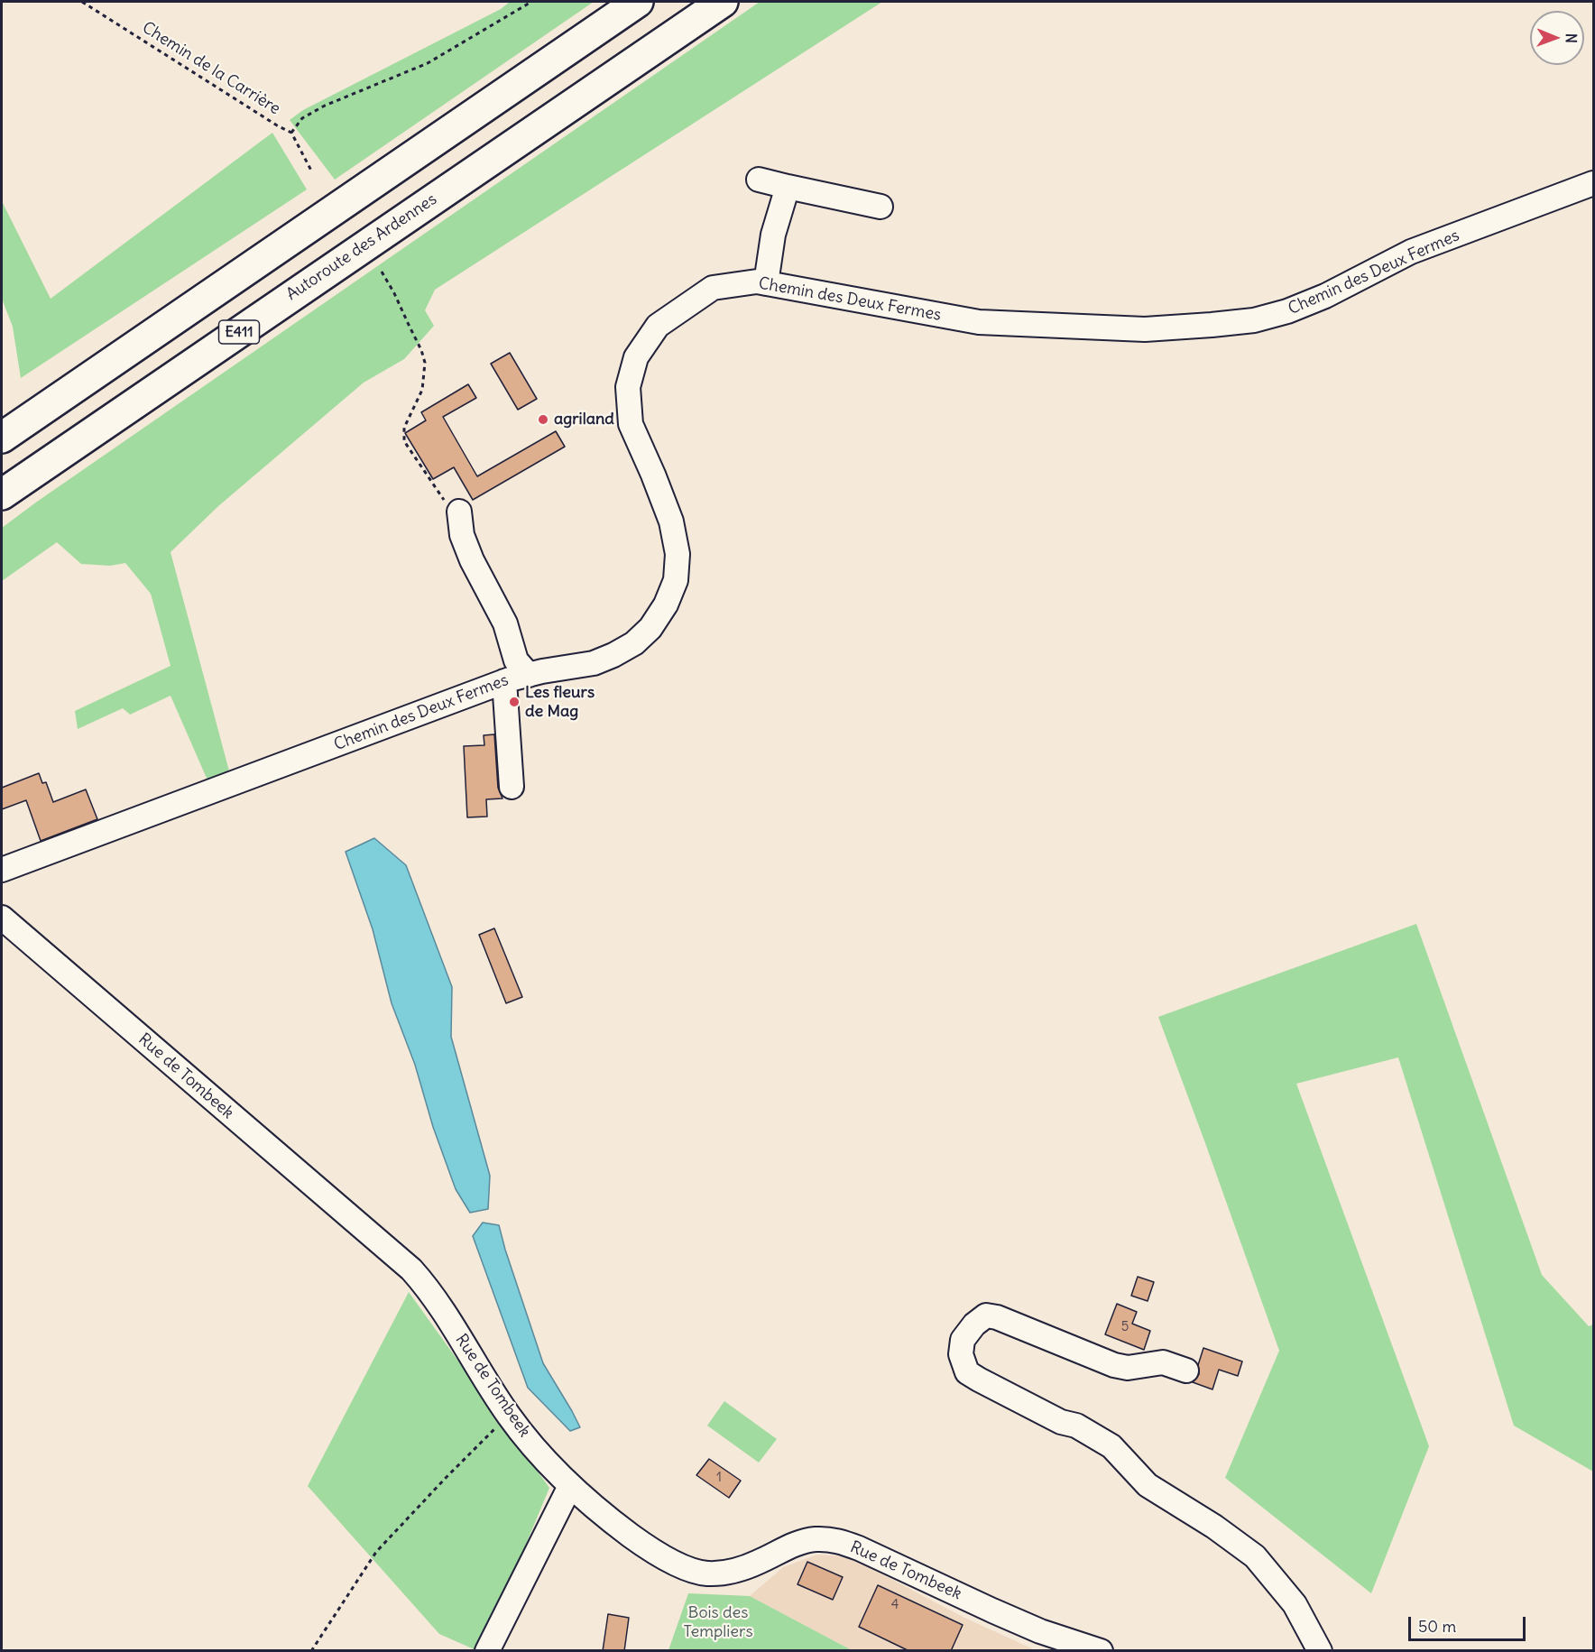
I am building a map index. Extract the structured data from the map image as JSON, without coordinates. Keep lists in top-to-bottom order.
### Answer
{
  "streets": {
    "highway": ["Autoroute des Ardennes", "E411"],
    "street": ["Chemin des Deux Fermes", "Rue de Tombeek"],
    "path": ["Chemin de la Carrière"]
  },
  "parks": ["Bois des Templiers"],
  "places": ["agriland", "Les fleurs de Mag"],
  "house_numbers": ["5", "1", "4"],
  "scale_bar": "50 m",
  "north": "right"
}
